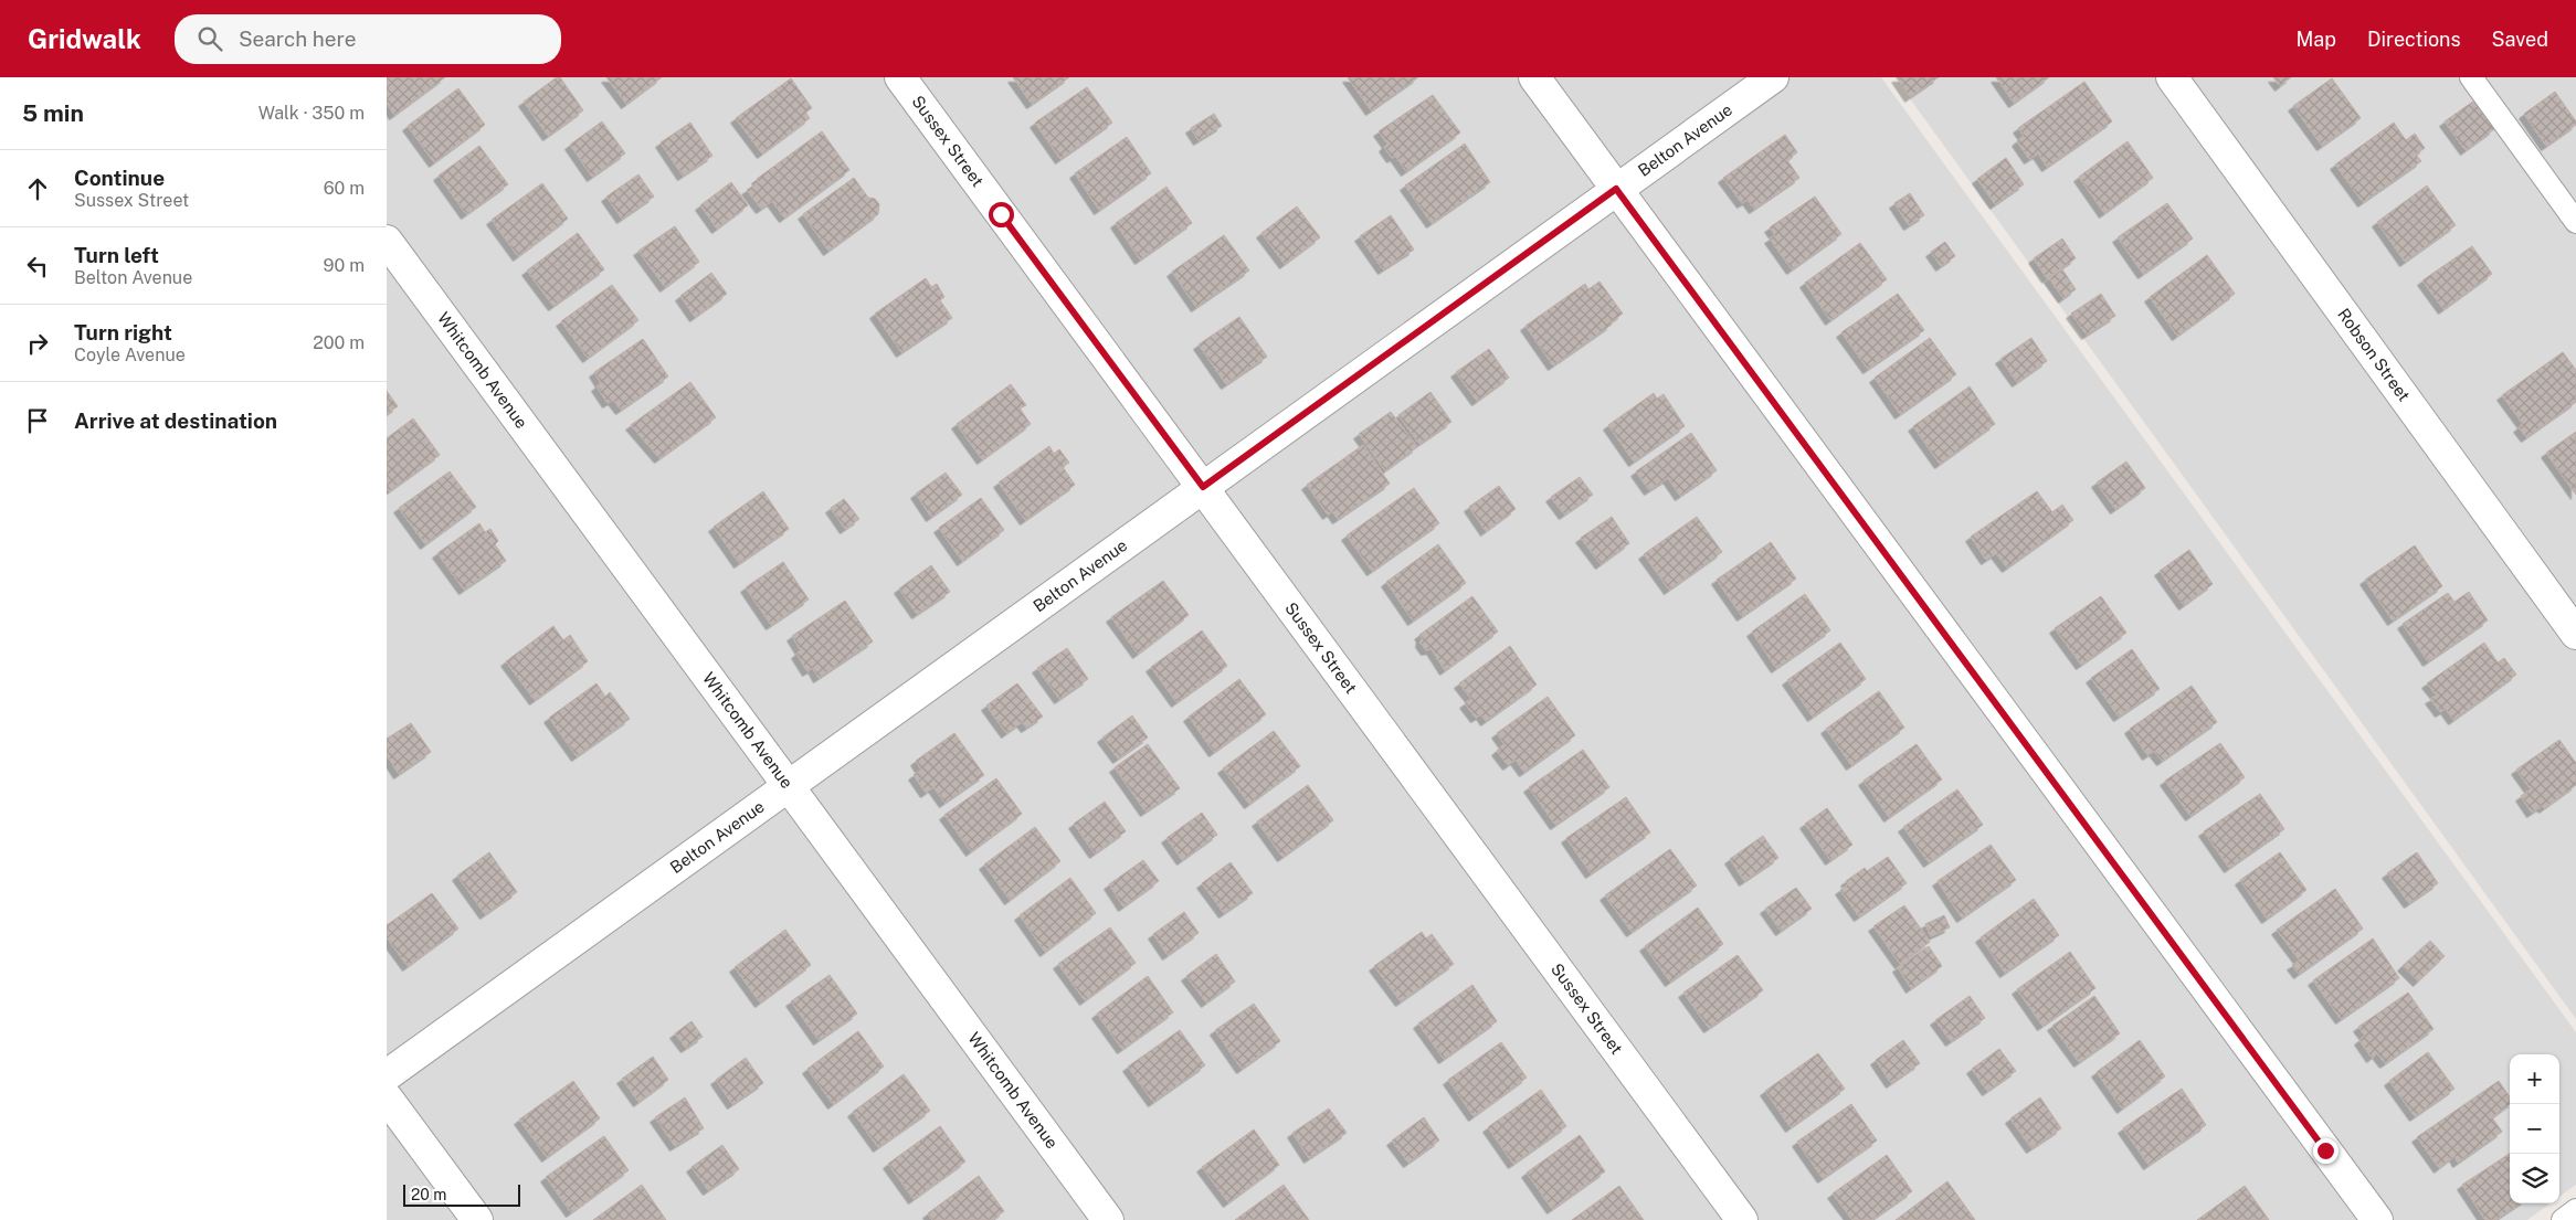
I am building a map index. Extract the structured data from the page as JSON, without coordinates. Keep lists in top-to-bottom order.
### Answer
{
  "streets": {
    "street": [
      "Belton Avenue",
      "Sussex Street",
      "Robson Street",
      "Whitcomb Avenue"
    ]
  },
  "crossings": [
    ["Belton Avenue", "Sussex Street"],
    ["Belton Avenue", "Whitcomb Avenue"]
  ],
  "scale_bar": "20 m",
  "page": {
    "header": "Gridwalk",
    "search": "Search here",
    "nav": ["Map", "Directions", "Saved"],
    "heading": ["5 min", "Walk · 350 m"],
    "list": [
      ["Continue", "Sussex Street", "60 m"],
      ["Turn left", "Belton Avenue", "90 m"],
      ["Turn right", "Coyle Avenue", "200 m"],
      "Arrive at destination"
    ],
    "map_buttons": ["+", "−"],
    "scale": "20 m"
  }
}
